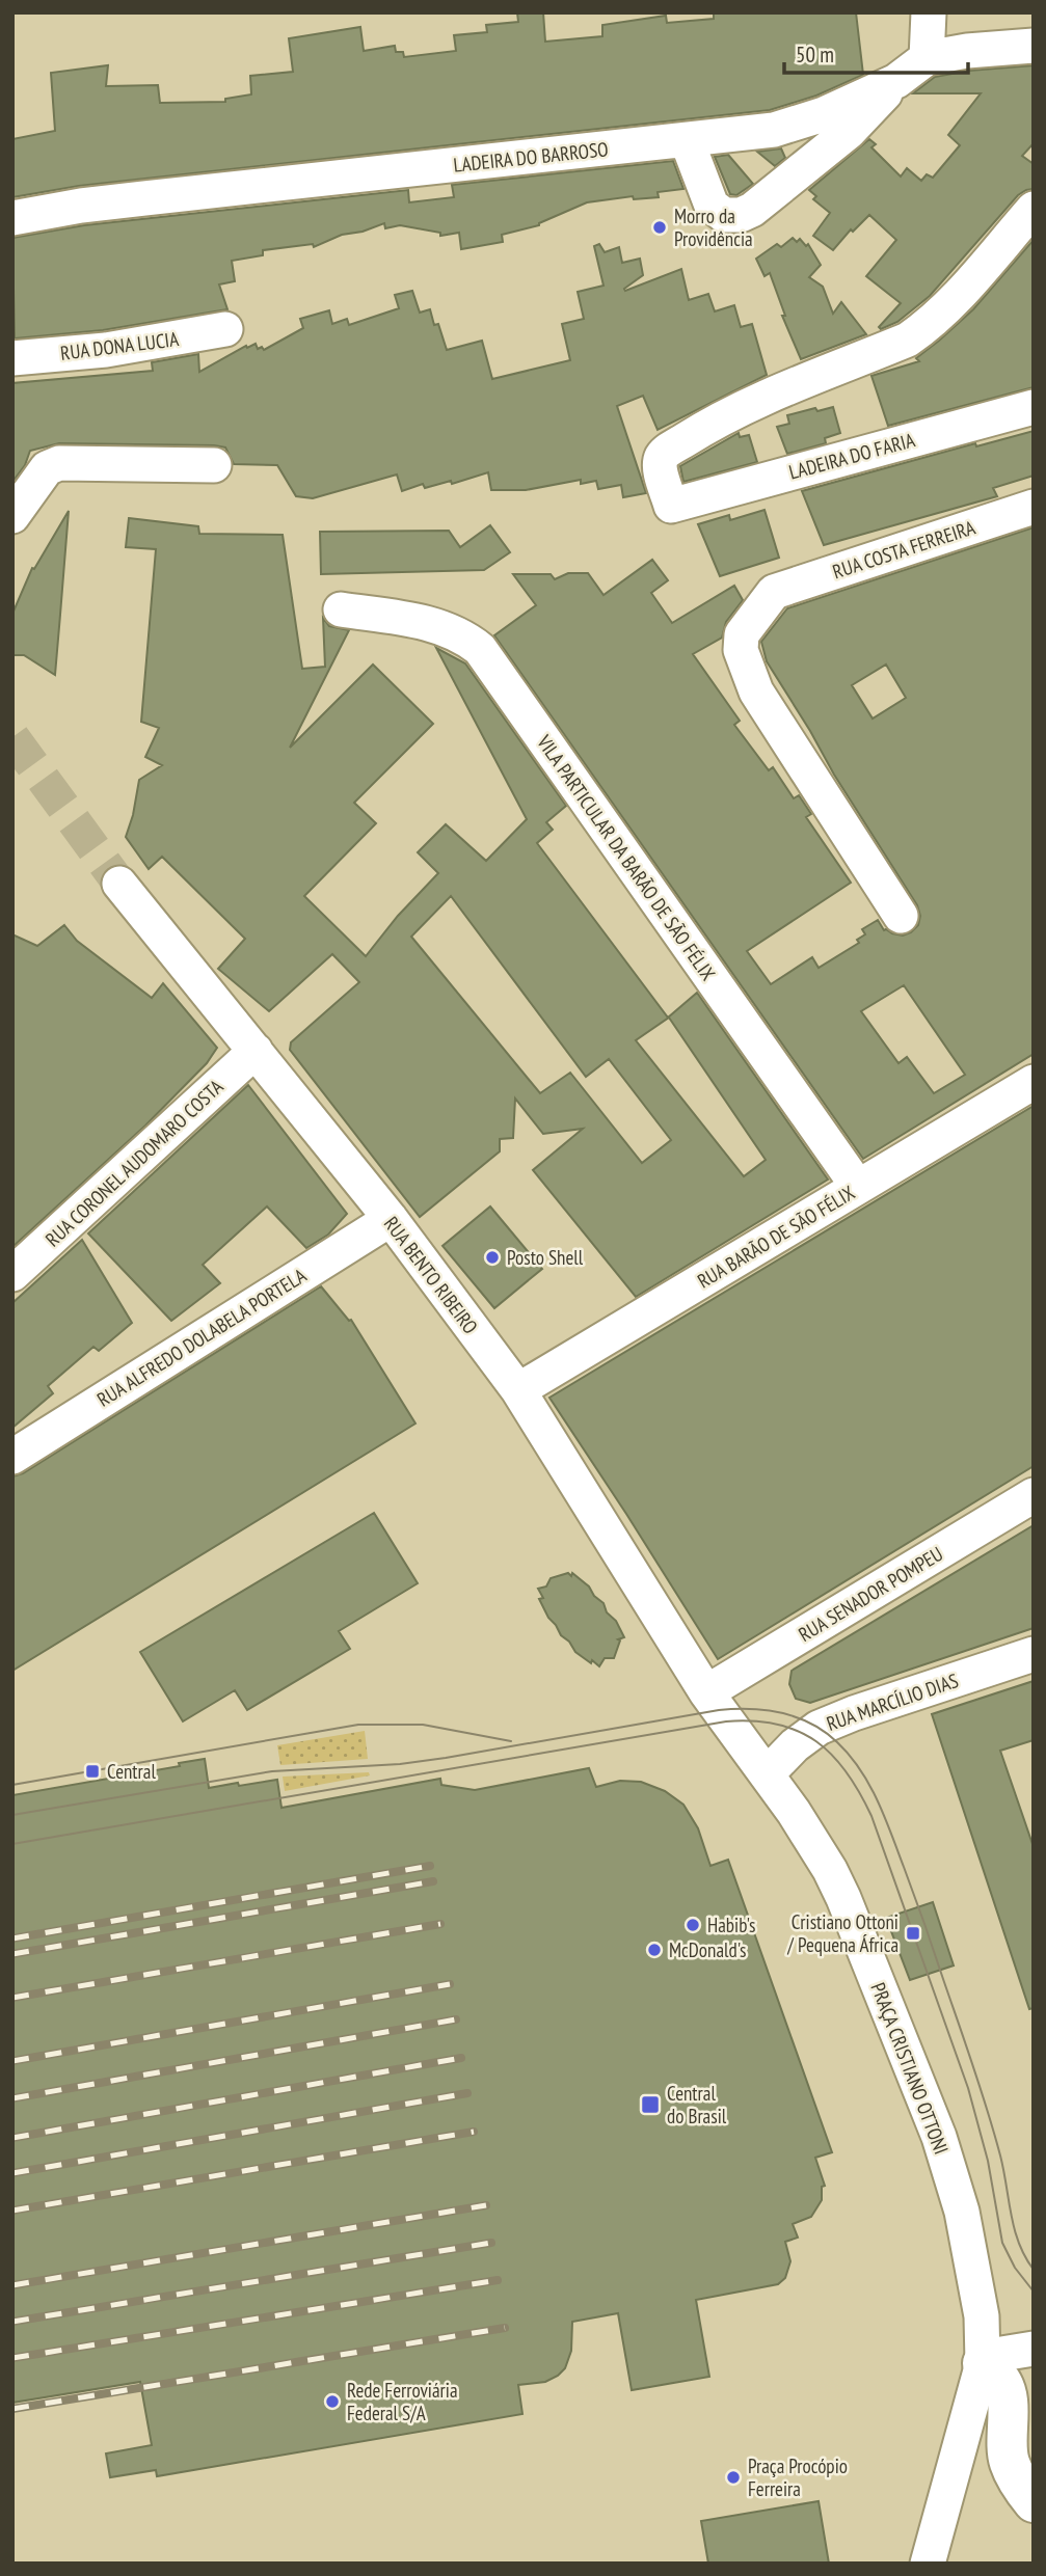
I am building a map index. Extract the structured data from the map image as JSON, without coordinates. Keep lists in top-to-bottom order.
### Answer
{
  "streets": {
    "street": [
      "LADEIRA DO BARROSO",
      "RUA DONA LUCIA",
      "LADEIRA DO FARIA",
      "RUA COSTA FERREIRA",
      "VILA PARTICULAR DA BARÃO DE SÃO FÉLIX",
      "RUA CORONEL AUDOMARO COSTA",
      "RUA BARÃO DE SÃO FÉLIX",
      "RUA BENTO RIBEIRO",
      "RUA ALFREDO DOLABELA PORTELA",
      "RUA SENADOR POMPEU",
      "RUA MARCÍLIO DIAS",
      "PRAÇA CRISTIANO OTTONI"
    ]
  },
  "crossings": [
    ["VILA PARTICULAR DA BARÃO DE SÃO FÉLIX", "RUA BARÃO DE SÃO FÉLIX"],
    ["RUA CORONEL AUDOMARO COSTA", "RUA BENTO RIBEIRO"],
    ["RUA BARÃO DE SÃO FÉLIX", "RUA BENTO RIBEIRO"],
    ["RUA BENTO RIBEIRO", "RUA ALFREDO DOLABELA PORTELA"],
    ["RUA BENTO RIBEIRO", "RUA SENADOR POMPEU"],
    ["RUA BENTO RIBEIRO", "PRAÇA CRISTIANO OTTONI"],
    ["RUA SENADOR POMPEU", "PRAÇA CRISTIANO OTTONI"],
    ["RUA MARCÍLIO DIAS", "PRAÇA CRISTIANO OTTONI"]
  ],
  "places": {
    "other": [
      "Morro da Providência",
      "Posto Shell",
      "Habib's",
      "McDonald's",
      "Rede Ferroviária Federal S/A",
      "Praça Procópio Ferreira"
    ],
    "transit": ["Central", "Cristiano Ottoni / Pequena África", "Central do Brasil"]
  },
  "scale_bar": "50 m"
}
